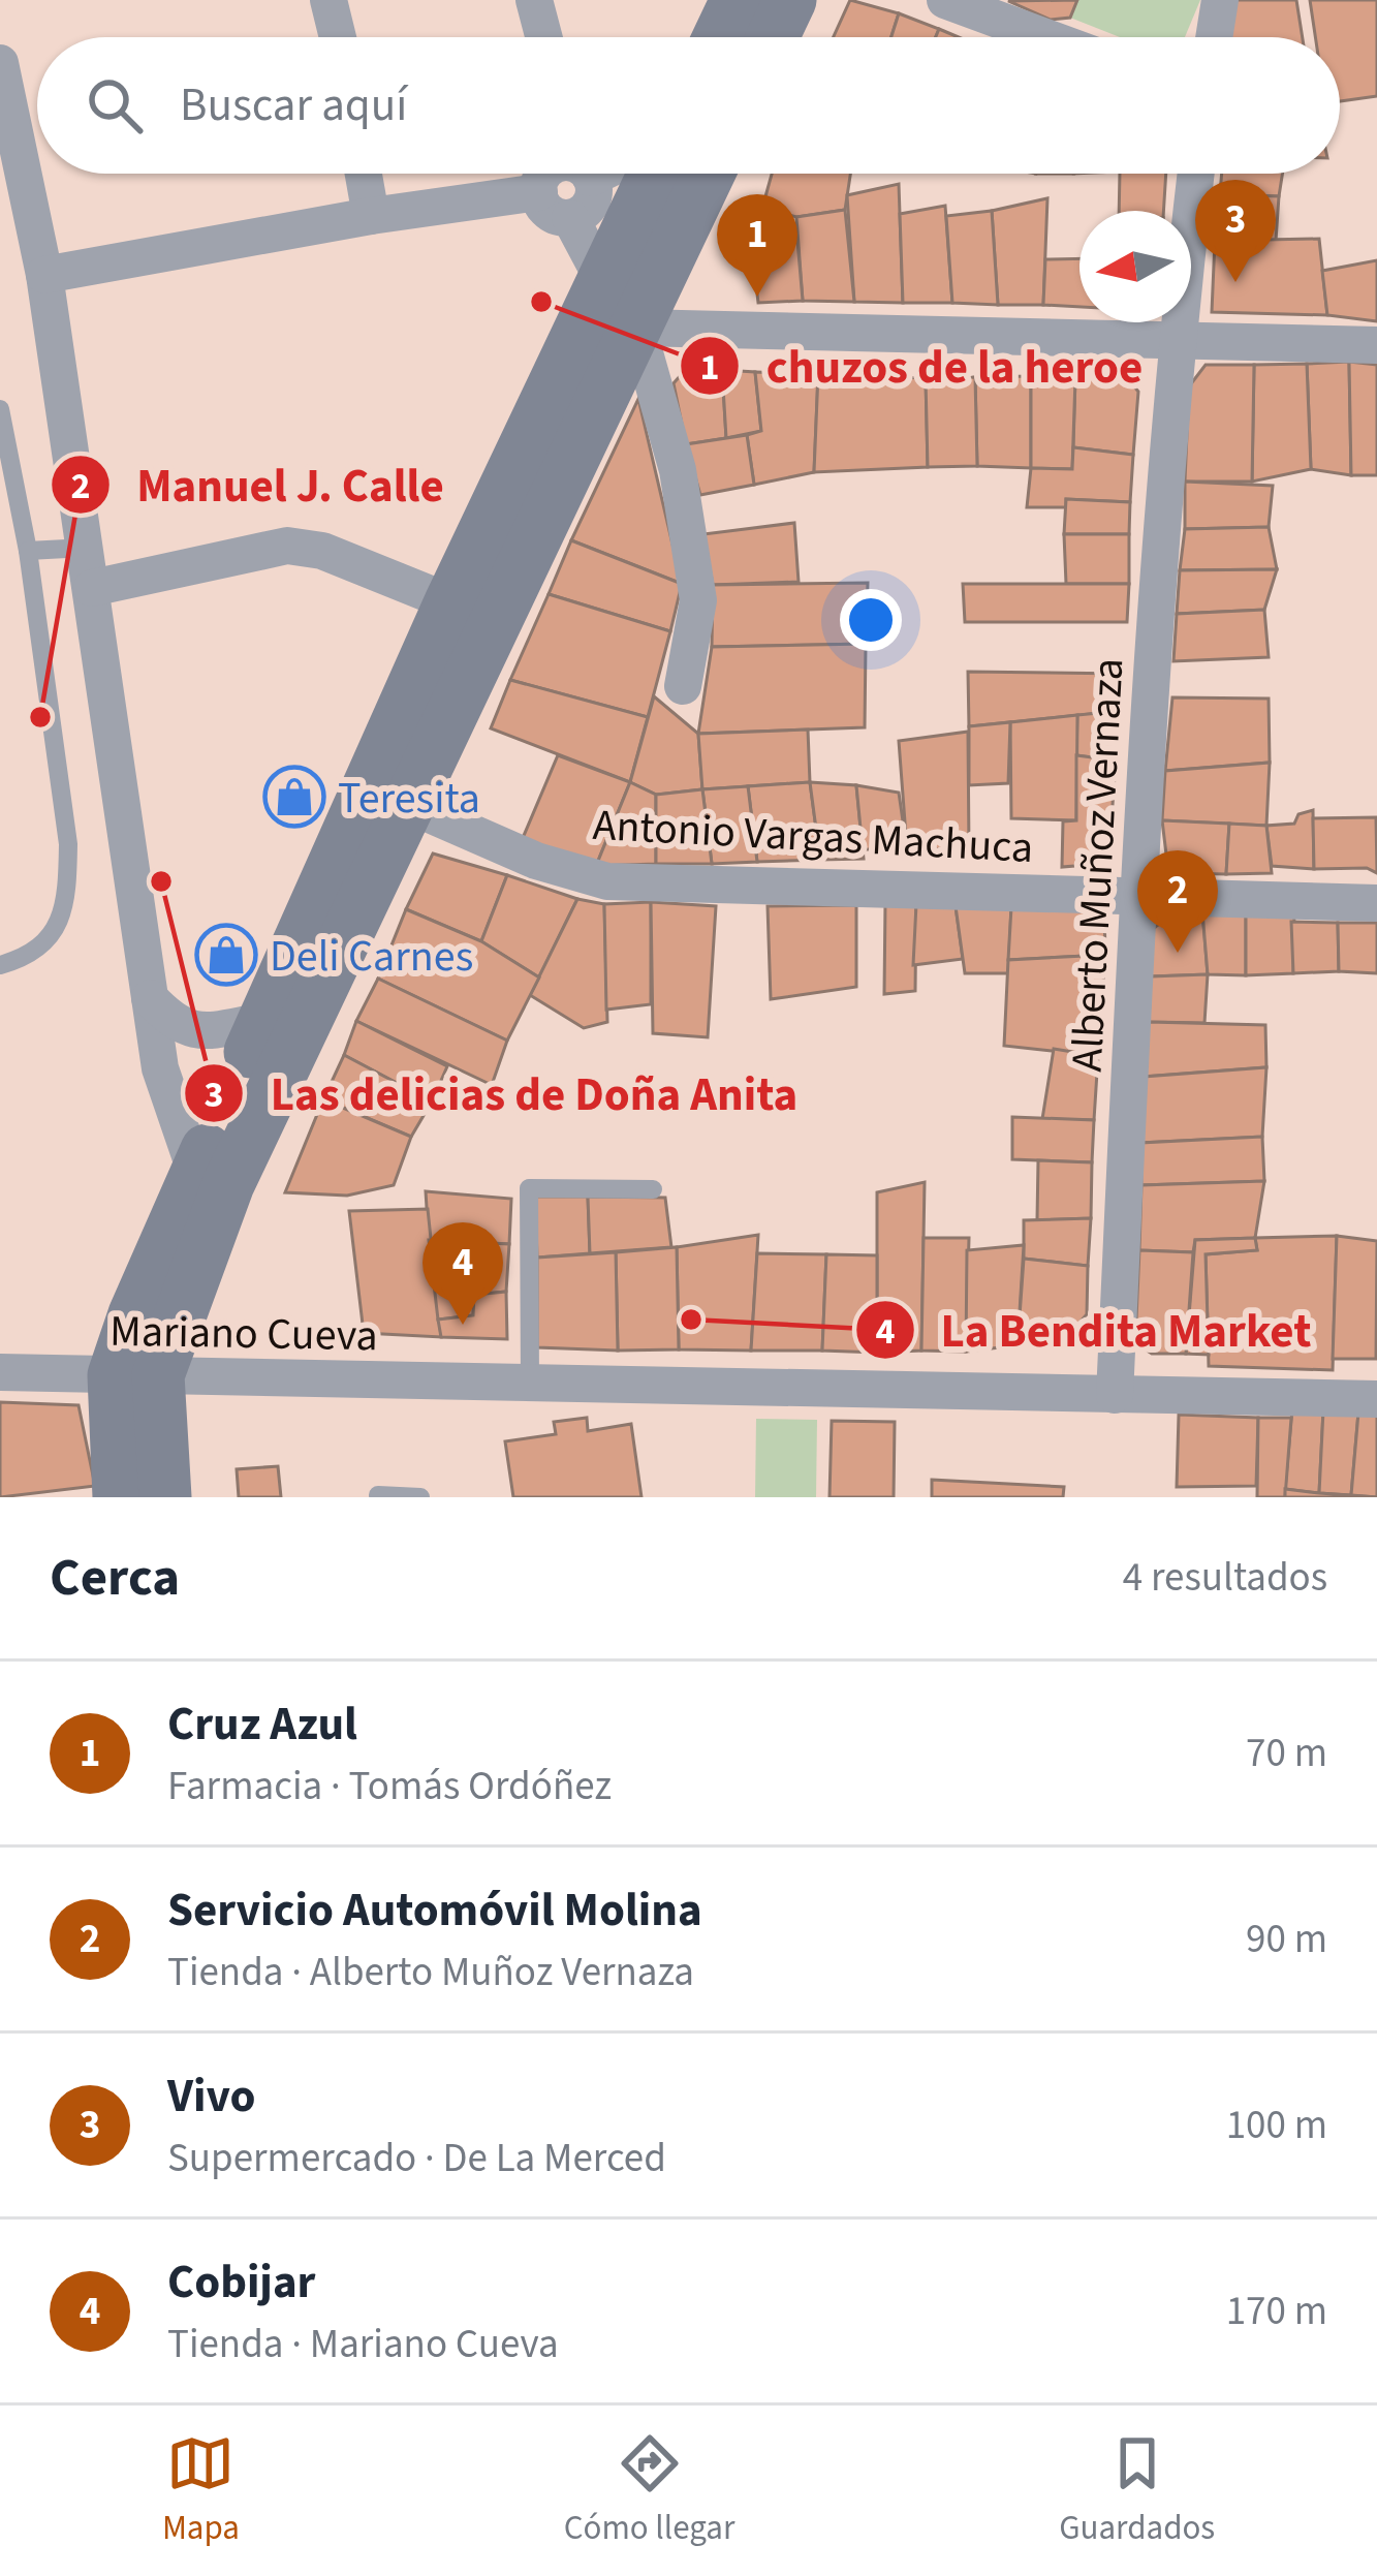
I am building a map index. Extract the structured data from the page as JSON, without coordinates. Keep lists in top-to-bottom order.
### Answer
{
  "streets": {
    "street": ["Antonio Vargas Machuca", "Alberto Muñoz Vernaza", "Mariano Cueva"]
  },
  "crossings": [
    ["Antonio Vargas Machuca", "Alberto Muñoz Vernaza"],
    ["Alberto Muñoz Vernaza", "Mariano Cueva"]
  ],
  "places": {
    "other": [
      "chuzos de la heroe",
      "Manuel J. Calle",
      "Las delicias de Doña Anita",
      "La Bendita Market"
    ],
    "shop": ["Teresita", "Deli Carnes"]
  },
  "north": "left",
  "page": {
    "search": "Buscar aquí",
    "pins": [
      "3",
      "1",
      "2",
      "4"
    ],
    "heading": ["Cerca", "4 resultados"],
    "list": [
      {
        "mark": "1",
        "name": "Cruz Azul",
        "note": "Farmacia · Tomás Ordóñez",
        "value": "70 m"
      },
      {
        "mark": "2",
        "name": "Servicio Automóvil Molina",
        "note": "Tienda · Alberto Muñoz Vernaza",
        "value": "90 m"
      },
      {
        "mark": "3",
        "name": "Vivo",
        "note": "Supermercado · De La Merced",
        "value": "100 m"
      },
      {
        "mark": "4",
        "name": "Cobijar",
        "note": "Tienda · Mariano Cueva",
        "value": "170 m"
      }
    ],
    "nav": ["Mapa", "Cómo llegar", "Guardados"]
  }
}
